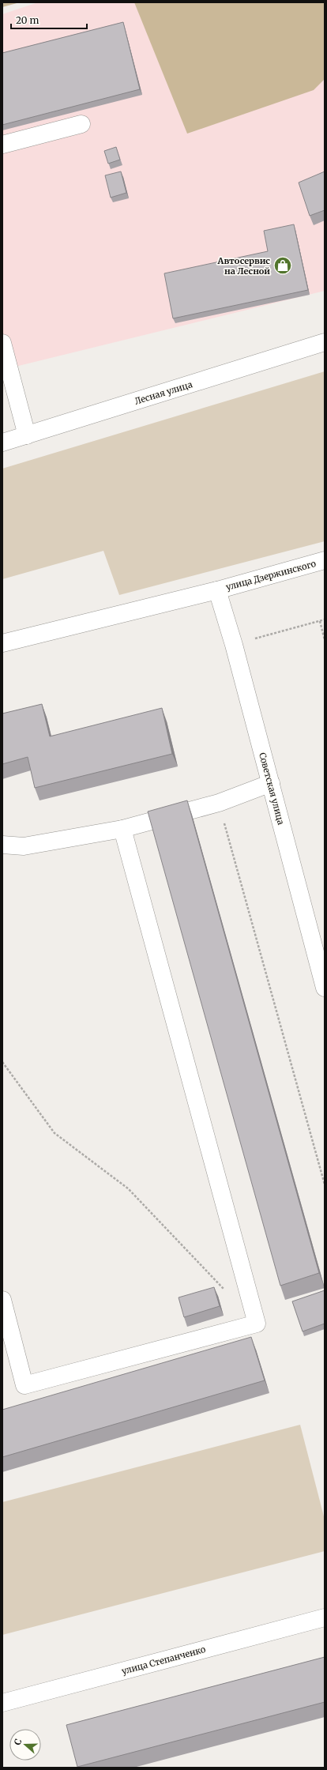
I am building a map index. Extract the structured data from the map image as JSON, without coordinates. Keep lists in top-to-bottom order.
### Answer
{
  "streets": {
    "street": [
      "Лесная улица",
      "улица Дзержинского",
      "Советская улица",
      "улица Степанченко"
    ]
  },
  "crossings": [
    ["улица Дзержинского", "Советская улица"]
  ],
  "places": {
    "shop": ["Автосервис на Лесной"]
  },
  "scale_bar": "20 m",
  "north": "left"
}
